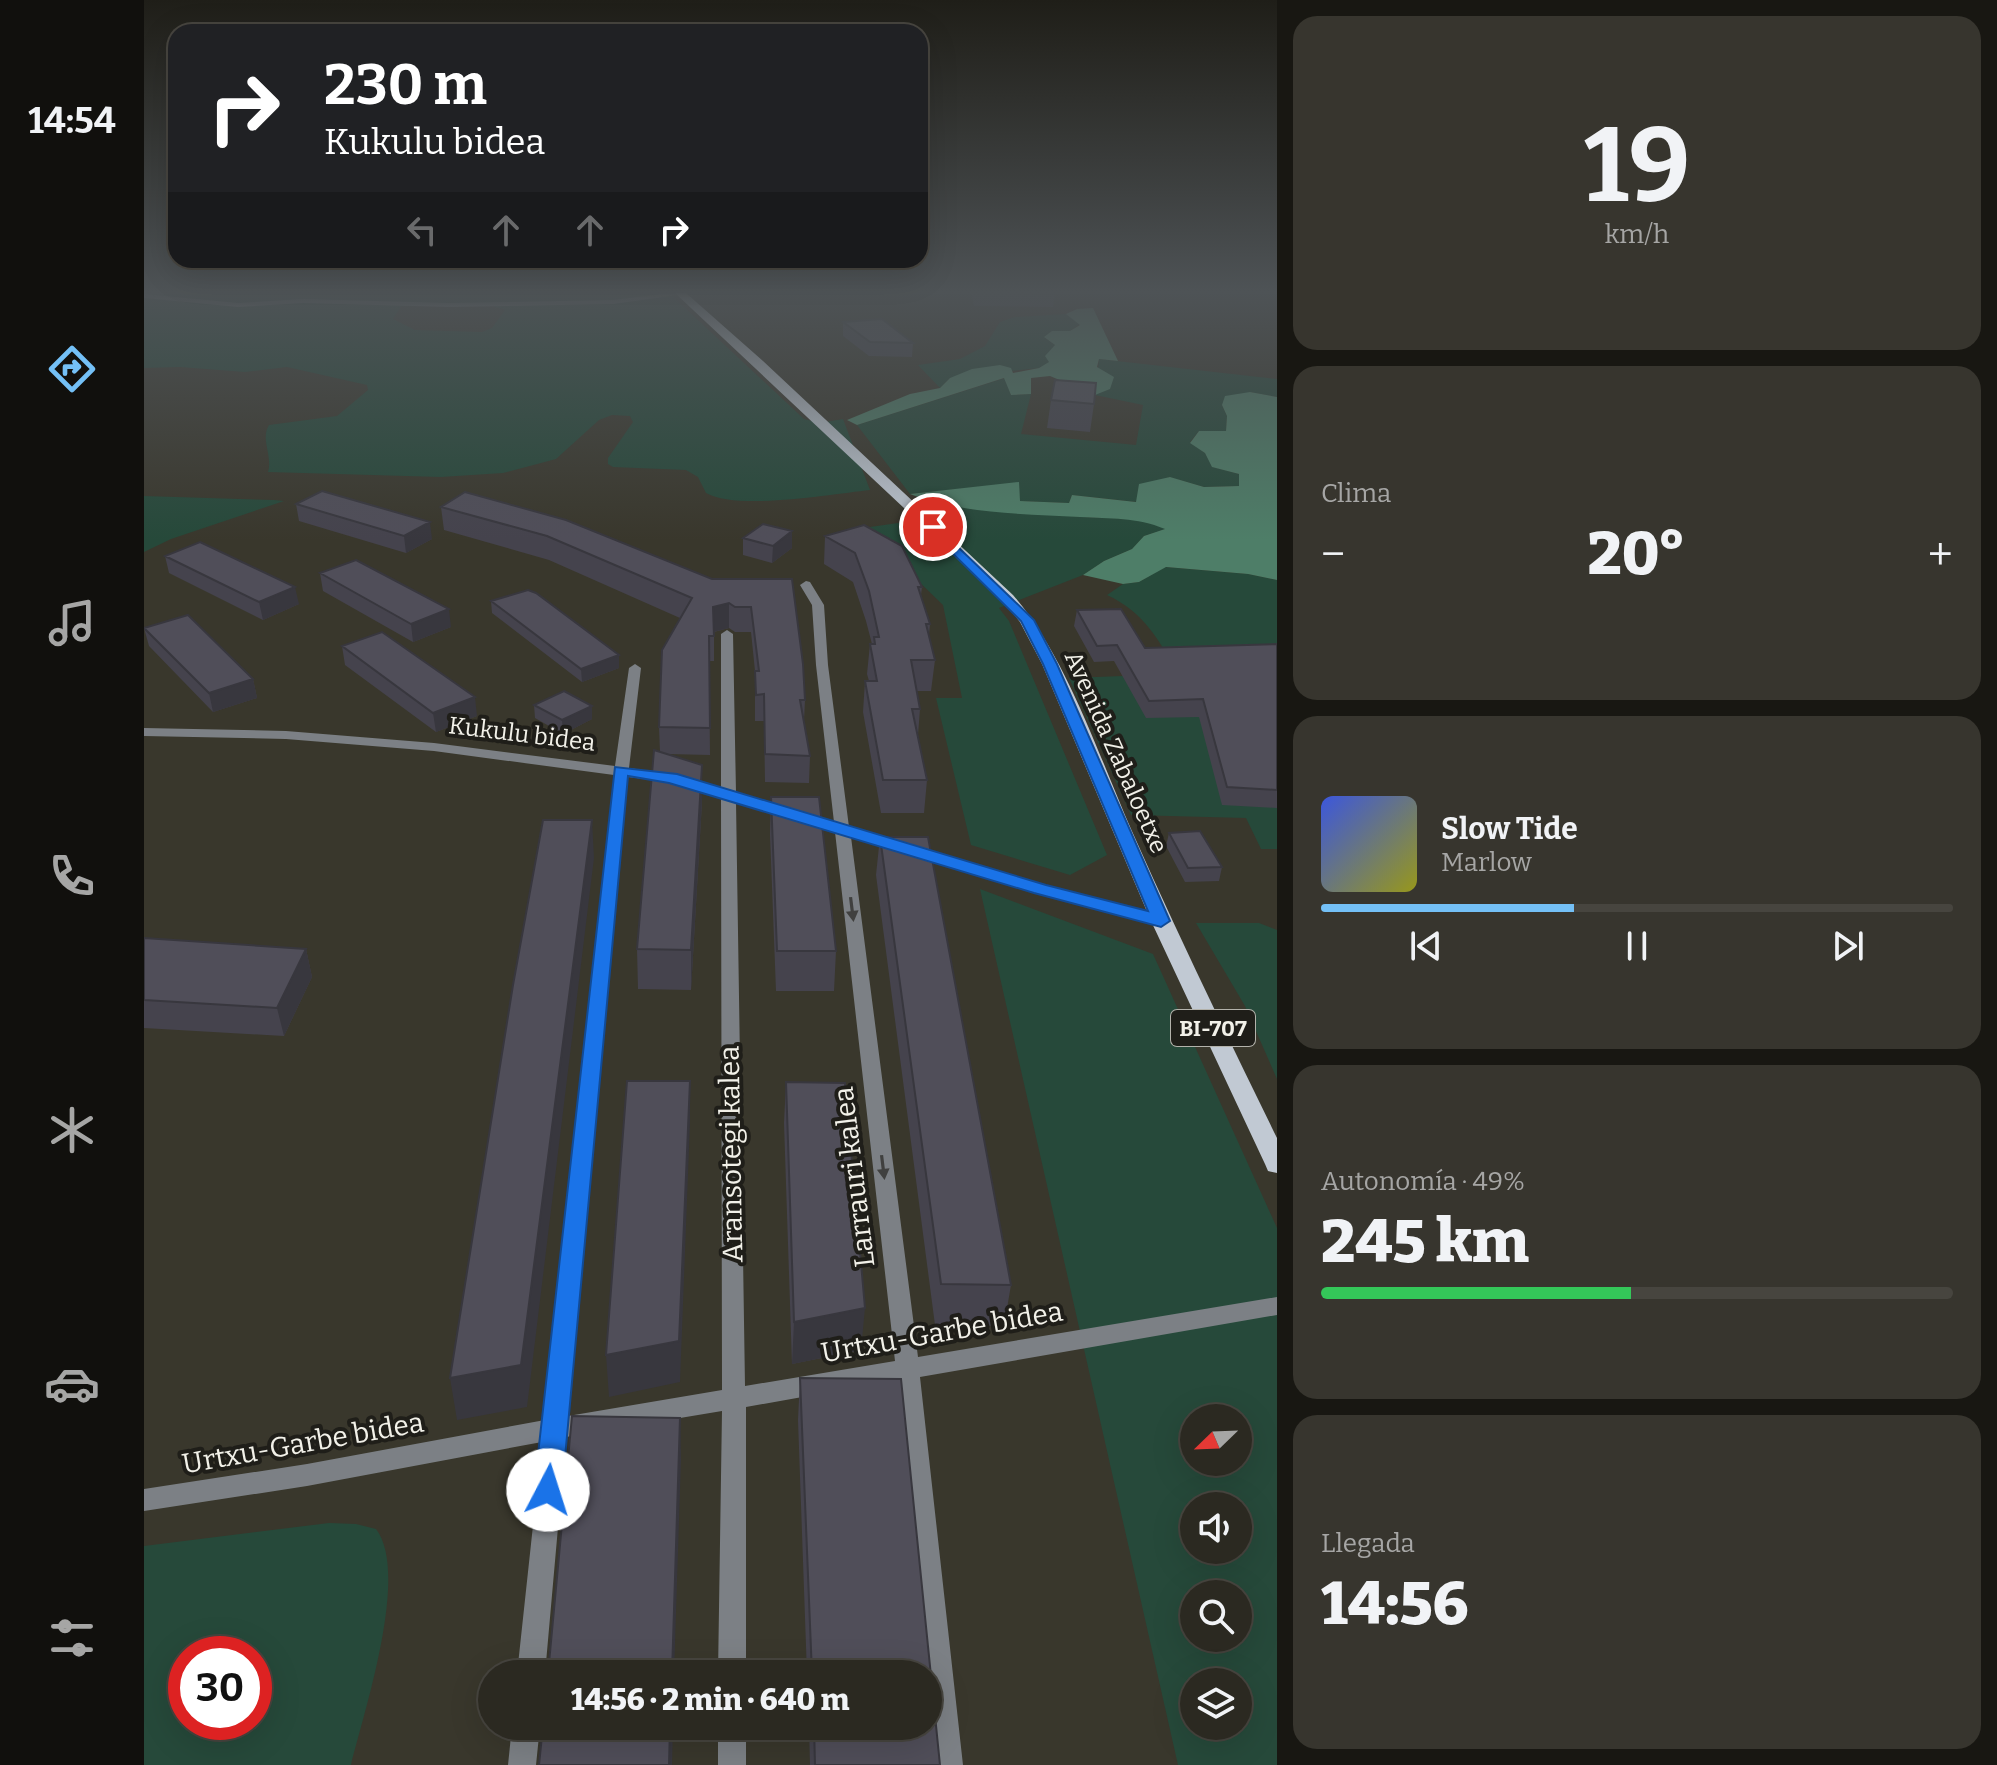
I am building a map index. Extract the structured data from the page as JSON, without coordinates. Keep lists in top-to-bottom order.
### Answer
{
  "streets": {
    "main road": ["Avenida Zabaloetxe", "BI-707"],
    "street": [
      "Kukulu bidea",
      "Aransotegi kalea",
      "Larrauri kalea",
      "Urtxu-Garbe bidea"
    ]
  },
  "crossings": [
    ["Kukulu bidea", "Avenida Zabaloetxe"],
    ["Kukulu bidea", "Aransotegi kalea"],
    ["Kukulu bidea", "Larrauri kalea"],
    ["Aransotegi kalea", "Urtxu-Garbe bidea"],
    ["Larrauri kalea", "Urtxu-Garbe bidea"]
  ],
  "one_way": ["Larrauri kalea"],
  "north": "bottom left",
  "page": {
    "tabs": "14:54",
    "tile": [
      ["19", "km/h"],
      "Clima",
      ["Autonomía · 49%", "245 km"],
      ["Llegada", "14:56"]
    ],
    "turn": ["230 m", "Kukulu bidea"],
    "heat": ["−", "20°", "+"],
    "song": ["Slow Tide", "Marlow"],
    "limit": "30",
    "trip": "14:56 · 2 min · 640 m"
  }
}
